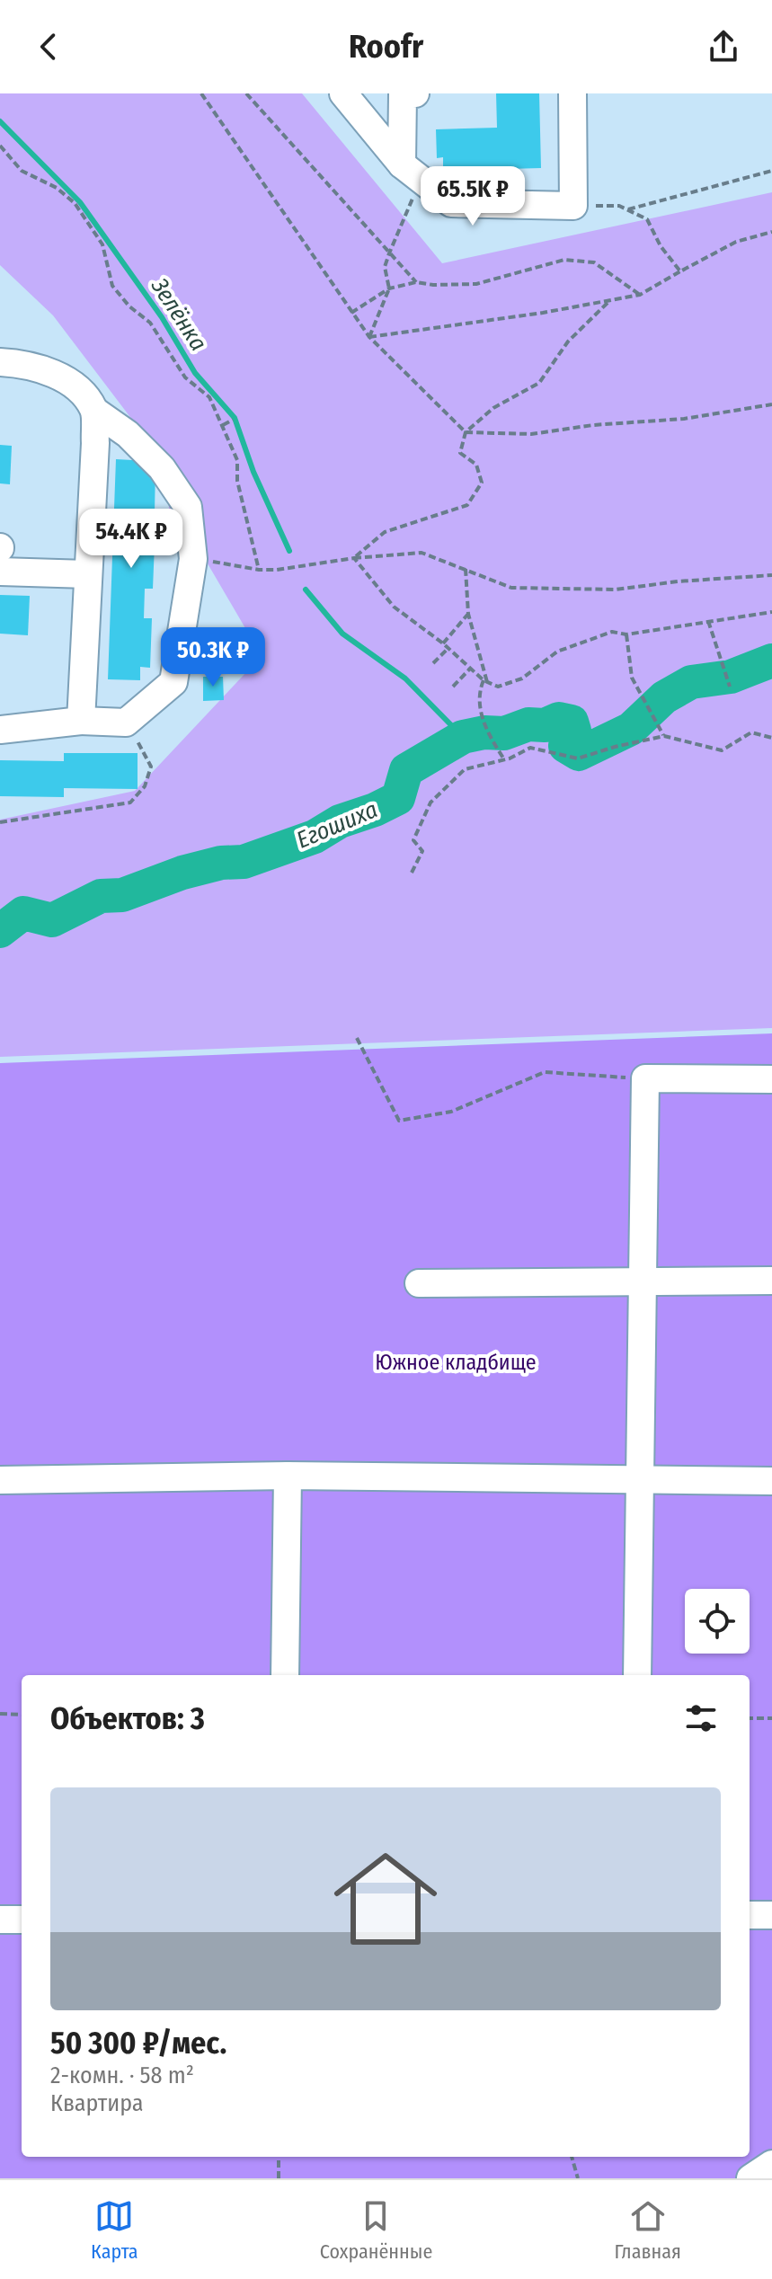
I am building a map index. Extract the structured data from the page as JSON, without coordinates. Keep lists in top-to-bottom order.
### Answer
{
  "water": ["Зелёнка", "Егошиха"],
  "parks": ["Южное кладбище"],
  "page": {
    "header": "Roofr",
    "price": ["65.5K ₽", "54.4K ₽", "50.3K ₽"],
    "heading": "Объектов: 3",
    "list": [
      {
        "name": "50 300 ₽/мес.",
        "note": "2-комн. · 58 m² · Квартира"
      }
    ],
    "tabs": ["Карта", "Сохранённые", "Главная"]
  }
}
